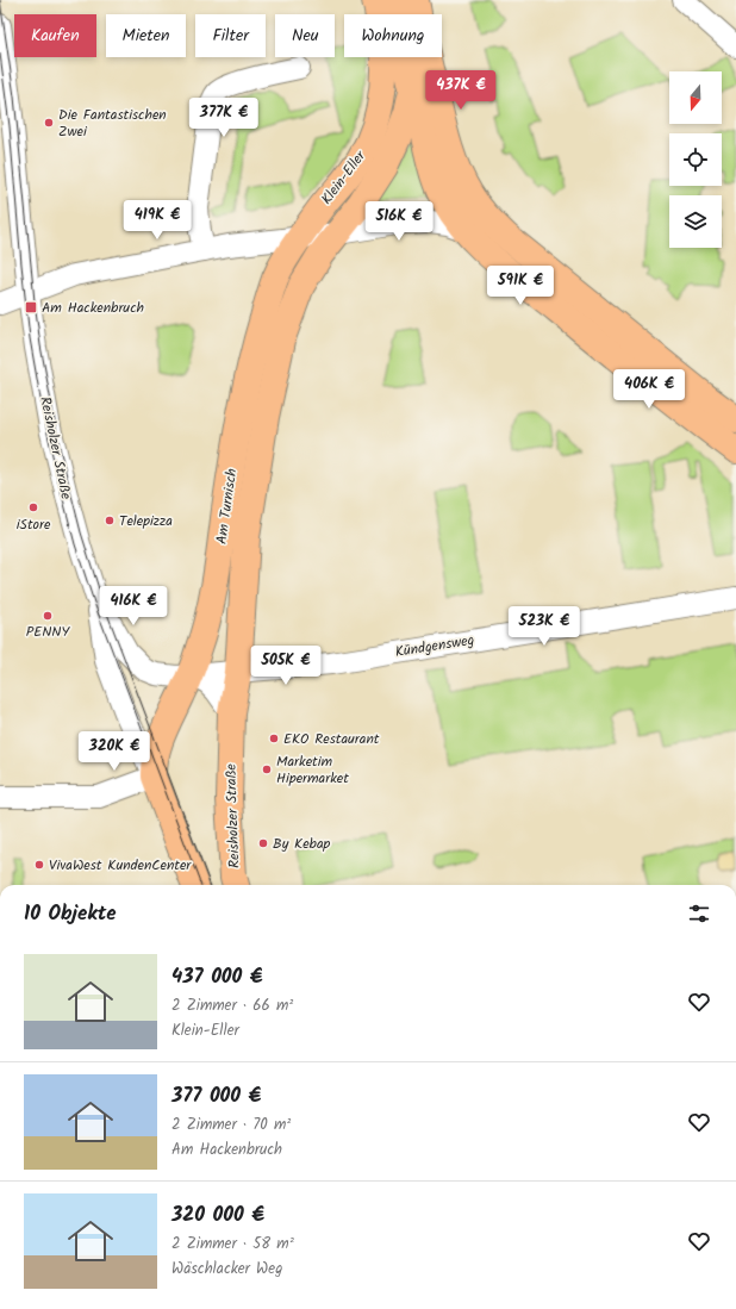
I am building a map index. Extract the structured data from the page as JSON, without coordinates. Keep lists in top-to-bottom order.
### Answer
{
  "streets": {
    "main road": ["Klein-Eller", "Reisholzer Straße", "Am Turnisch"],
    "street": ["Kündgensweg"]
  },
  "crossings": [
    ["Klein-Eller", "Am Turnisch"],
    ["Reisholzer Straße", "Am Turnisch"],
    ["Reisholzer Straße", "Kündgensweg"],
    ["Am Turnisch", "Kündgensweg"]
  ],
  "places": {
    "other": [
      "Die Fantastischen Zwei",
      "iStore",
      "Telepizza",
      "PENNY",
      "EKO Restaurant",
      "Marketim Hipermarket",
      "By Kebap",
      "VivaWest KundenCenter"
    ],
    "transit": ["Am Hackenbruch"]
  },
  "north": "bottom",
  "page": {
    "chip": [
      "Kaufen",
      "Mieten",
      "Filter",
      "Neu",
      "Wohnung"
    ],
    "price": [
      "437K €",
      "377K €",
      "419K €",
      "516K €",
      "591K €",
      "406K €",
      "416K €",
      "523K €",
      "505K €",
      "320K €"
    ],
    "heading": "10 Objekte",
    "list": [
      {
        "name": "437 000 €",
        "note": "2 Zimmer · 66 m² · Klein-Eller"
      },
      {
        "name": "377 000 €",
        "note": "2 Zimmer · 70 m² · Am Hackenbruch"
      },
      {
        "name": "320 000 €",
        "note": "2 Zimmer · 58 m² · Wäschlacker Weg"
      }
    ]
  }
}
